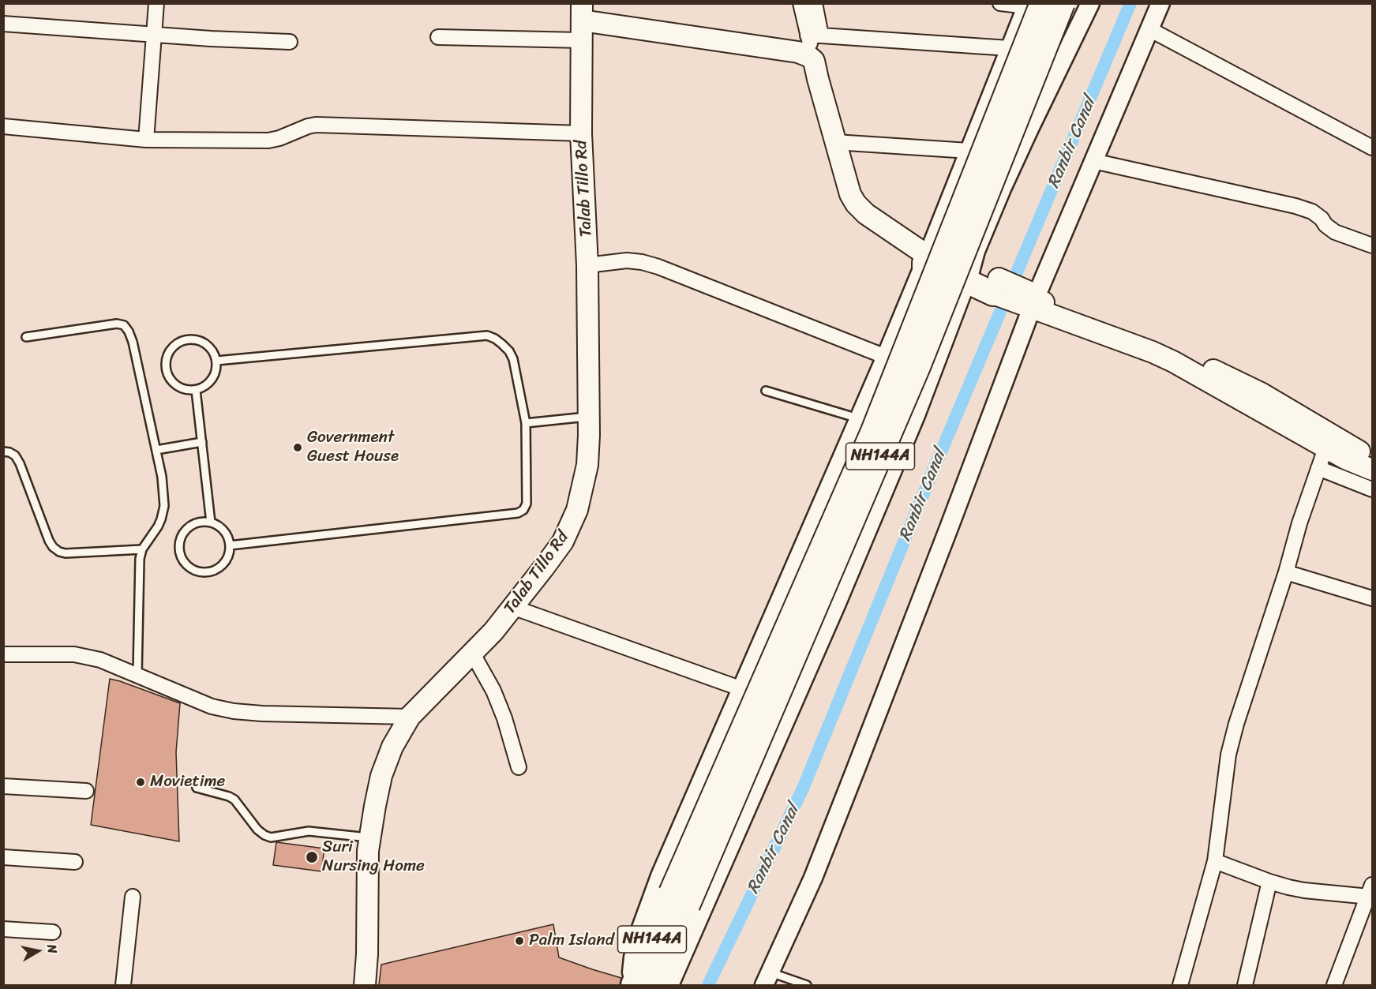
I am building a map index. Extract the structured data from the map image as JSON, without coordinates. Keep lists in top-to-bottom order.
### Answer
{
  "streets": {
    "highway": ["NH144A"],
    "main road": ["Talab Tillo Rd"]
  },
  "water": ["Ranbir Canal"],
  "places": [
    "Government Guest House",
    "Movietime",
    "Suri Nursing Home",
    "Palm Island"
  ],
  "north": "right"
}
